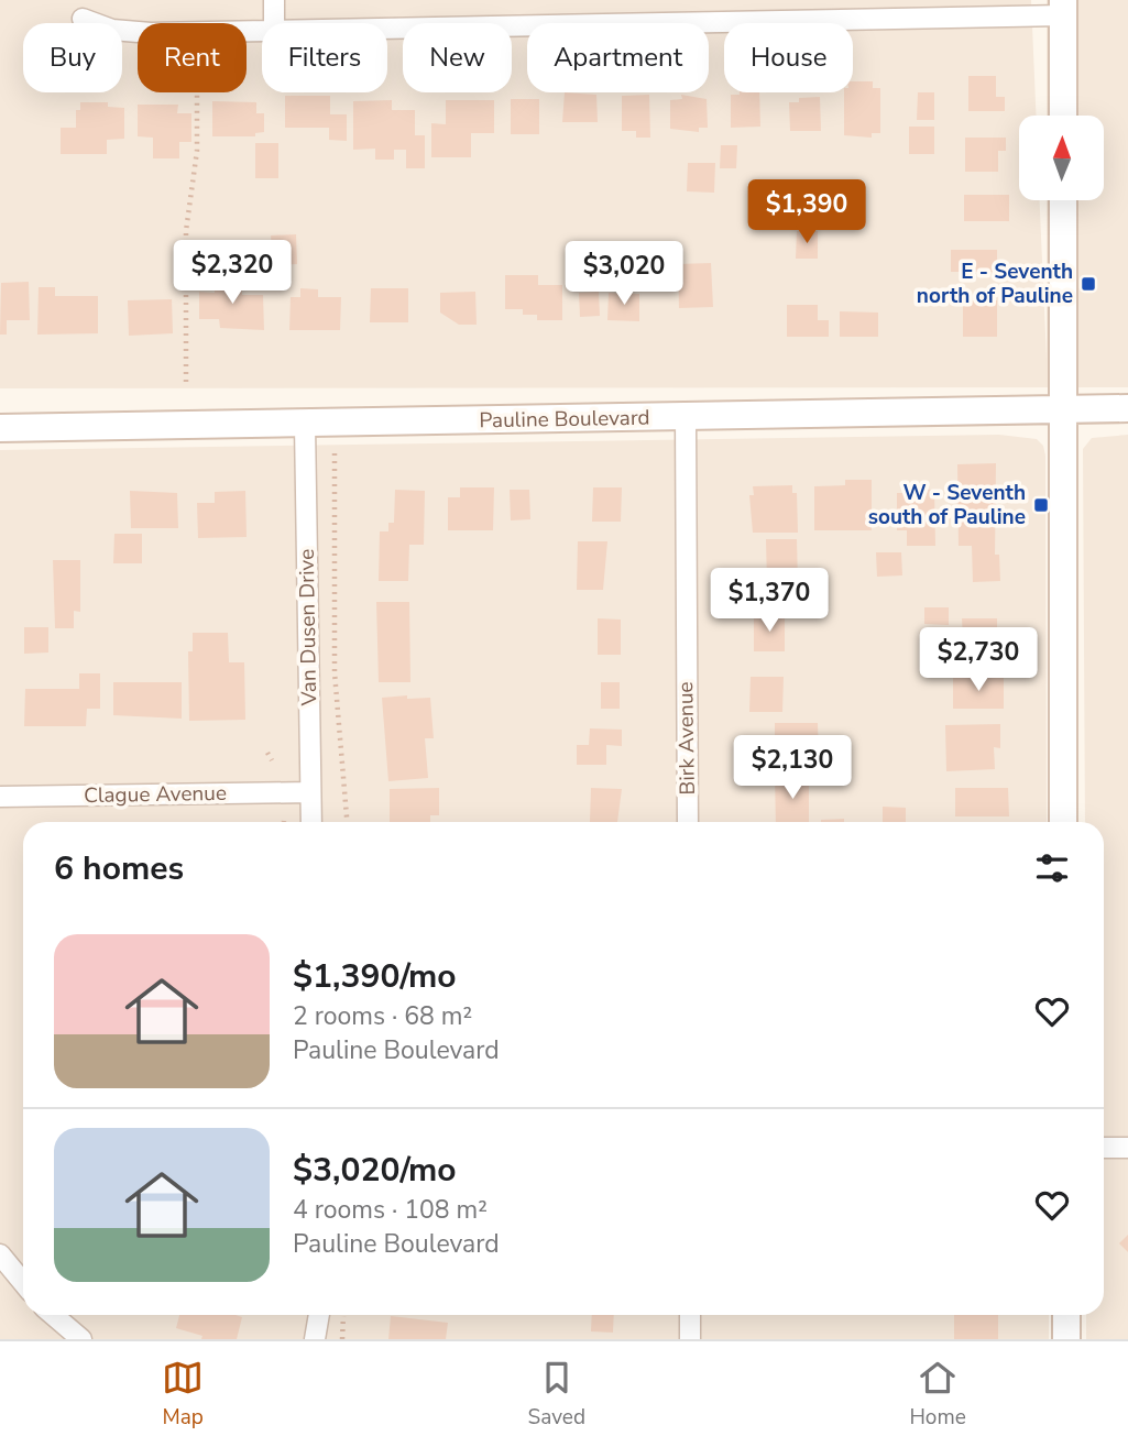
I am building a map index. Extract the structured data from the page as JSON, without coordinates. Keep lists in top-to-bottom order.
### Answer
{
  "streets": {
    "street": [
      "Pauline Boulevard",
      "Van Dusen Drive",
      "Birk Avenue",
      "Clague Avenue"
    ]
  },
  "crossings": [
    ["Pauline Boulevard", "Van Dusen Drive"],
    ["Pauline Boulevard", "Birk Avenue"],
    ["Van Dusen Drive", "Clague Avenue"]
  ],
  "places": {
    "transit": ["E - Seventh north of Pauline", "W - Seventh south of Pauline"]
  },
  "north": "top",
  "page": {
    "chip": [
      "Buy",
      "Rent",
      "Filters",
      "New",
      "Apartment",
      "House"
    ],
    "price": [
      "$1,390",
      "$2,320",
      "$3,020",
      "$1,370",
      "$2,730",
      "$2,130"
    ],
    "heading": "6 homes",
    "list": [
      {
        "name": "$1,390/mo",
        "note": "2 rooms · 68 m² · Pauline Boulevard"
      },
      {
        "name": "$3,020/mo",
        "note": "4 rooms · 108 m² · Pauline Boulevard"
      }
    ],
    "tabs": ["Map", "Saved", "Home"]
  }
}
